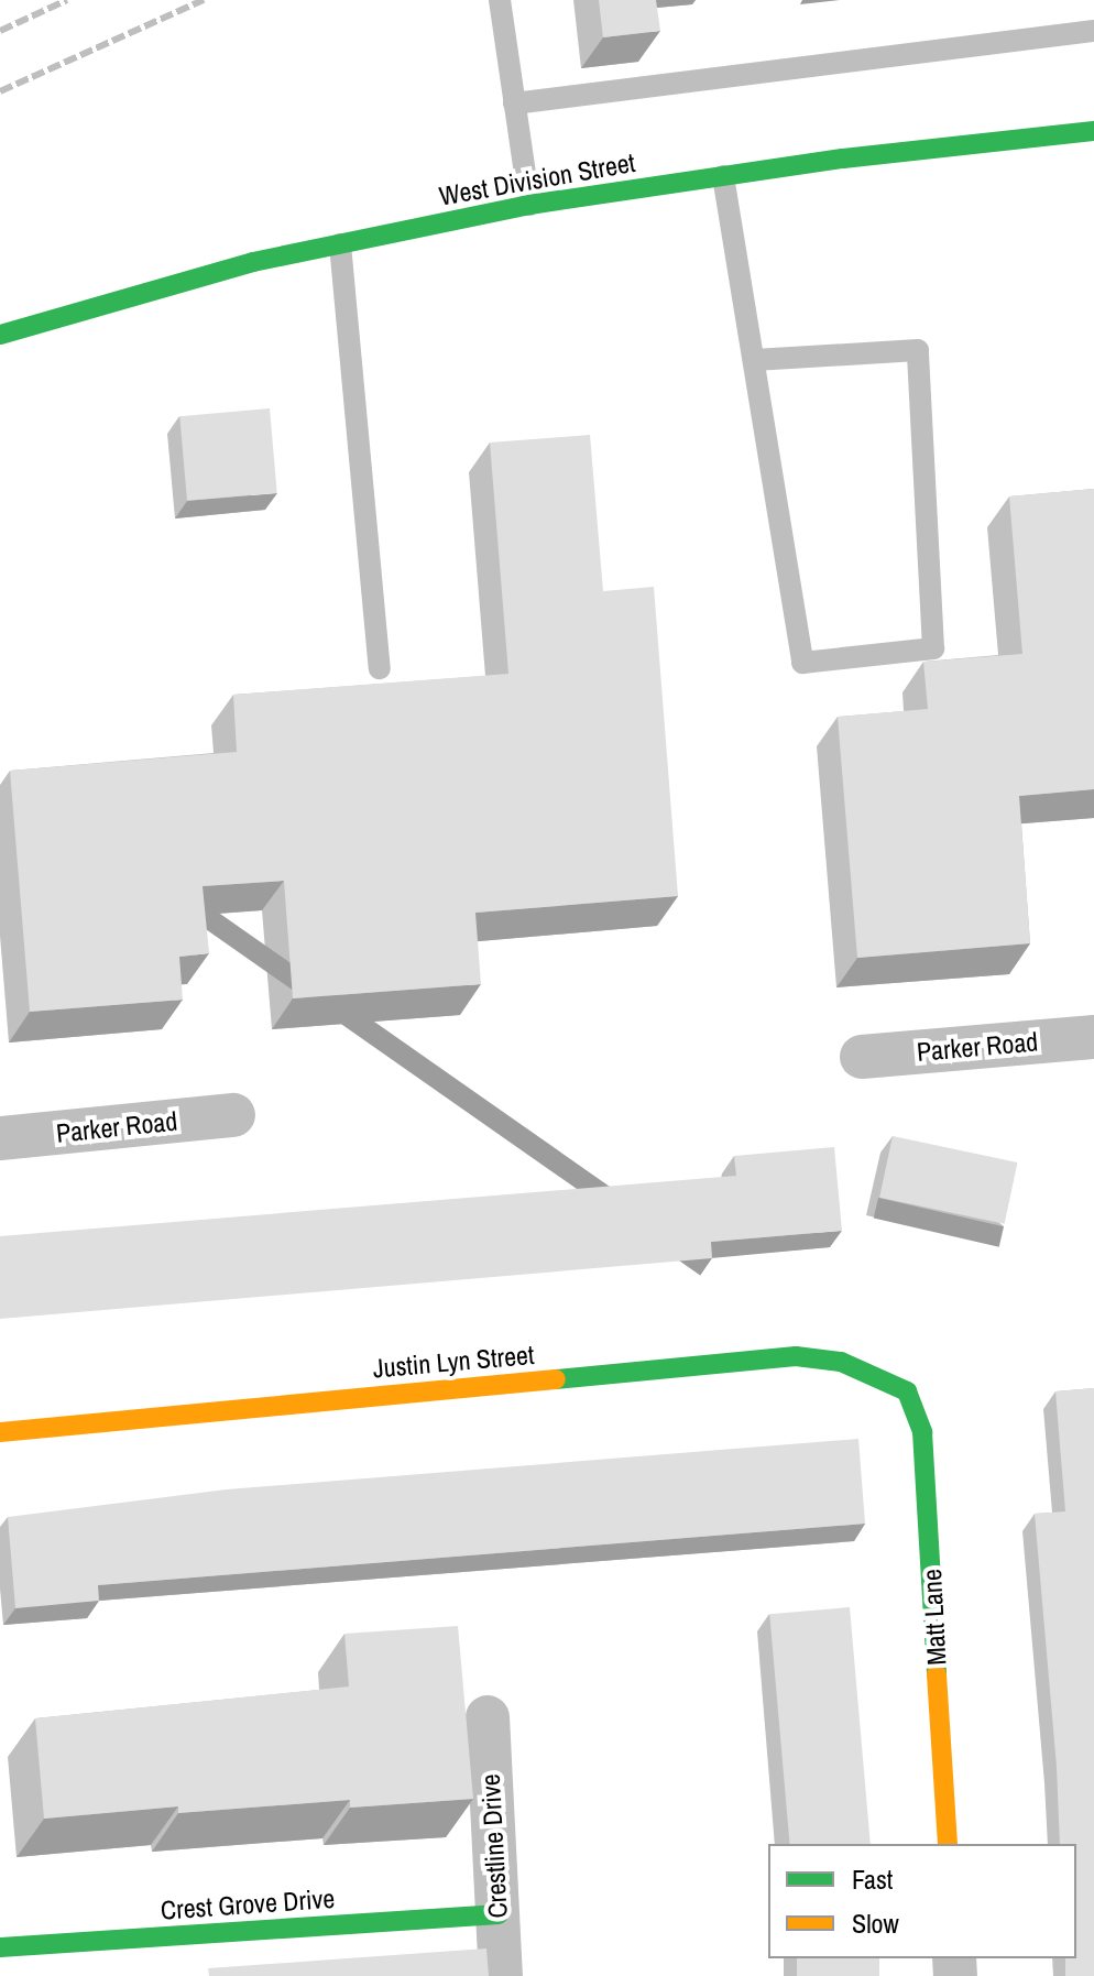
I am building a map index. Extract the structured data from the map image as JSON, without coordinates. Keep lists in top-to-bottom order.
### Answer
{
  "streets": {
    "street": [
      "West Division Street",
      "Parker Road",
      "Justin Lyn Street",
      "Matt Lane",
      "Crestline Drive",
      "Crest Grove Drive"
    ]
  },
  "crossings": [
    ["Justin Lyn Street", "Matt Lane"],
    ["Crestline Drive", "Crest Grove Drive"]
  ],
  "legend": ["Fast", "Slow"]
}
